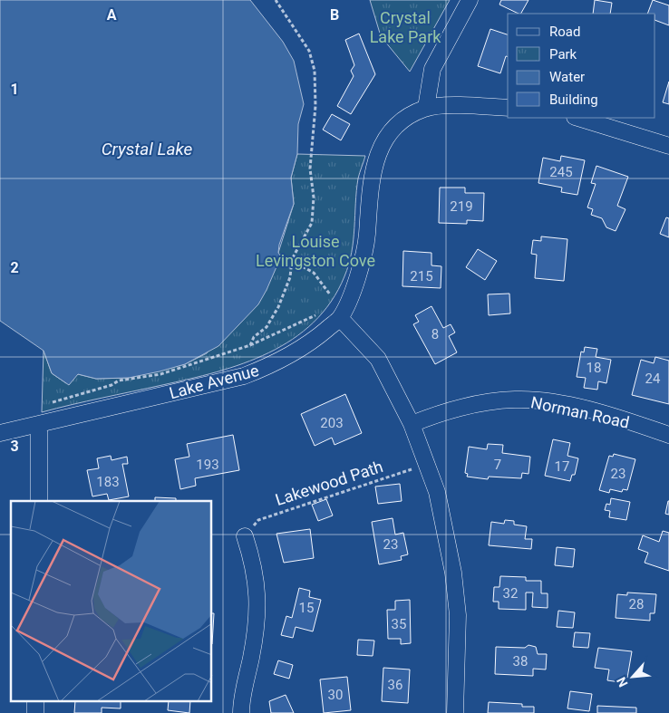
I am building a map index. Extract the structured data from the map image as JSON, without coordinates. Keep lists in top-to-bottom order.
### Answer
{
  "streets": {
    "street": ["Lake Avenue", "Norman Road"],
    "path": ["Lakewood Path"]
  },
  "water": ["Crystal Lake"],
  "parks": ["Crystal Lake Park", "Louise Levingston Cove"],
  "house_numbers": [
    "245",
    "219",
    "215",
    "8",
    "18",
    "24",
    "203",
    "193",
    "7",
    "17",
    "23",
    "183",
    "23",
    "32",
    "28",
    "15",
    "35",
    "38",
    "36",
    "30"
  ],
  "legend": [
    "Road",
    "Park",
    "Water",
    "Building"
  ],
  "north": "bottom left",
  "grid": {
    "columns": ["A", "B"],
    "rows": ["1", "2", "3"]
  }
}
